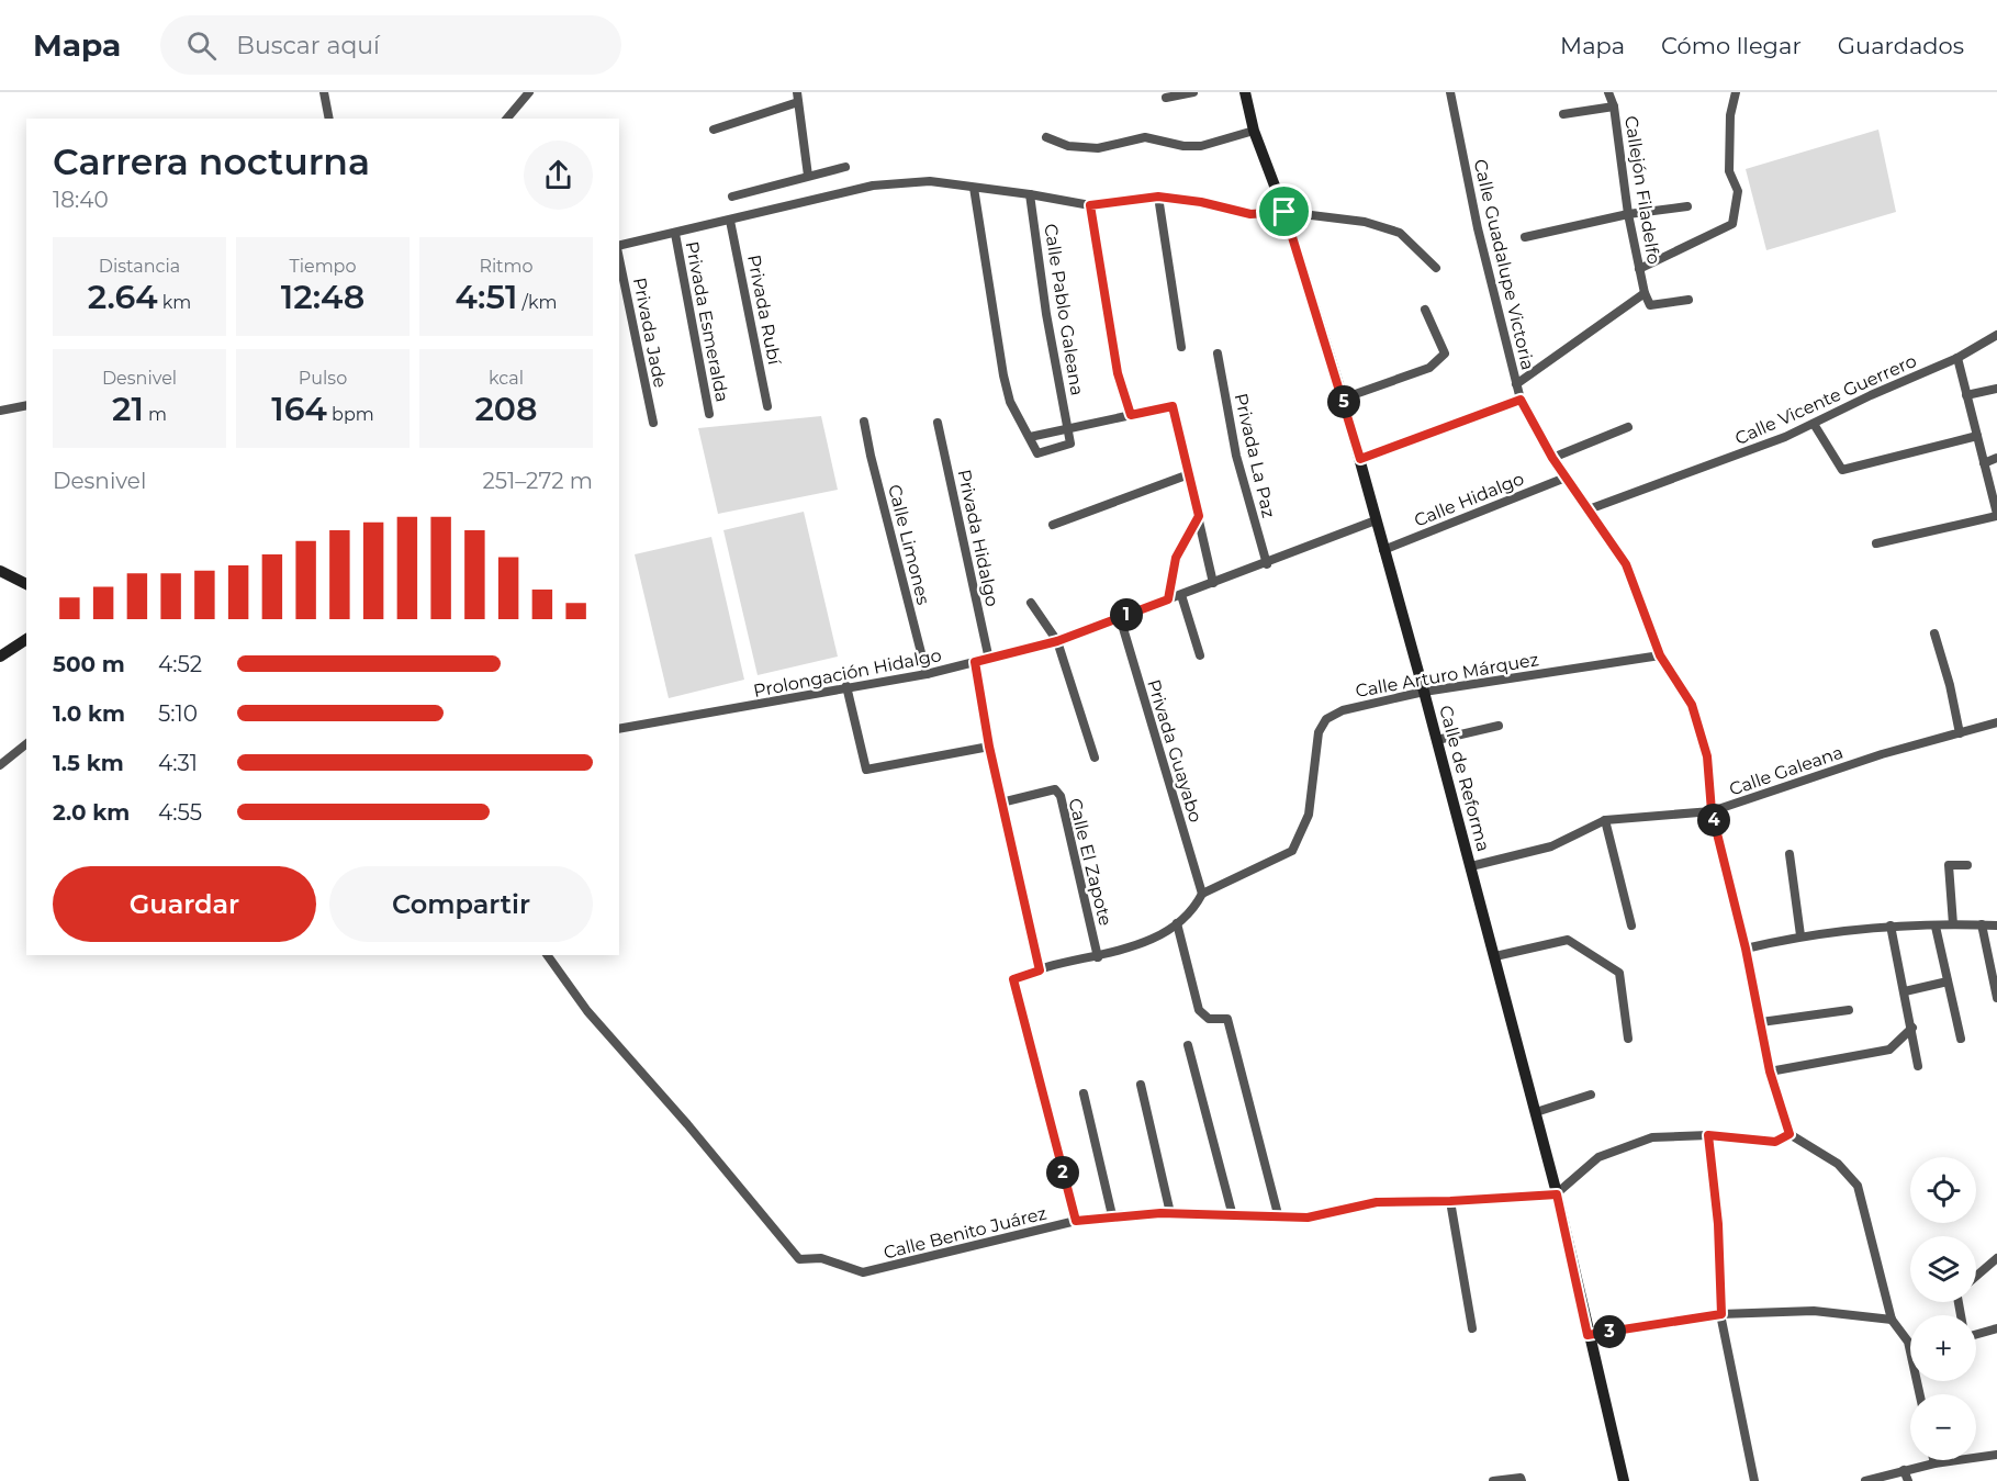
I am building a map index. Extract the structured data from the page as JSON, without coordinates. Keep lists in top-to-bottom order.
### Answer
{
  "streets": {
    "main road": ["Calle de Reforma"],
    "street": [
      "Callejón Filadelfo",
      "Calle Guadalupe Victoria",
      "Privada Rubí",
      "Calle Pablo Galeana",
      "Privada Esmeralda",
      "Privada Jade",
      "Calle Vicente Guerrero",
      "Privada La Paz",
      "Calle Hidalgo",
      "Privada Hidalgo",
      "Calle Limones",
      "Prolongación Hidalgo",
      "Calle Arturo Márquez",
      "Privada Guayabo",
      "Calle Galeana",
      "Calle El Zapote",
      "Calle Benito Juárez"
    ]
  },
  "crossings": [
    ["Calle Guadalupe Victoria", "Calle Vicente Guerrero"],
    ["Calle Guadalupe Victoria", "Calle Hidalgo"],
    ["Calle Guadalupe Victoria", "Calle Arturo Márquez"],
    ["Calle Guadalupe Victoria", "Calle Galeana"],
    ["Privada La Paz", "Prolongación Hidalgo"],
    ["Calle Hidalgo", "Calle de Reforma"],
    ["Privada Hidalgo", "Prolongación Hidalgo"],
    ["Calle Limones", "Prolongación Hidalgo"],
    ["Prolongación Hidalgo", "Privada Guayabo"],
    ["Prolongación Hidalgo", "Calle de Reforma"],
    ["Calle Arturo Márquez", "Privada Guayabo"],
    ["Calle Arturo Márquez", "Calle de Reforma"],
    ["Calle Arturo Márquez", "Calle El Zapote"],
    ["Calle Arturo Márquez", "Calle Benito Juárez"],
    ["Calle Galeana", "Calle de Reforma"],
    ["Calle de Reforma", "Calle Benito Juárez"]
  ],
  "page": {
    "header": "Mapa",
    "search": "Buscar aquí",
    "nav": ["Mapa", "Cómo llegar", "Guardados"],
    "heading": ["Carrera nocturna", "18:40"],
    "stats": [
      ["Distancia", "2.64 km"],
      ["Tiempo", "12:48"],
      ["Ritmo", "4:51 /km"],
      ["Desnivel", "21 m"],
      ["Pulso", "164 bpm"],
      ["kcal", "208"]
    ],
    "pins": [
      "5",
      "1",
      "4",
      "2",
      "3"
    ],
    "chart": ["Desnivel", "251–272 m"],
    "list": [
      {
        "name": "500 m",
        "note": "4:52"
      },
      {
        "name": "1.0 km",
        "note": "5:10"
      },
      {
        "name": "1.5 km",
        "note": "4:31"
      },
      {
        "name": "2.0 km",
        "note": "4:55"
      }
    ],
    "buttons": ["Guardar", "Compartir"],
    "map_buttons": ["+", "−"]
  }
}
